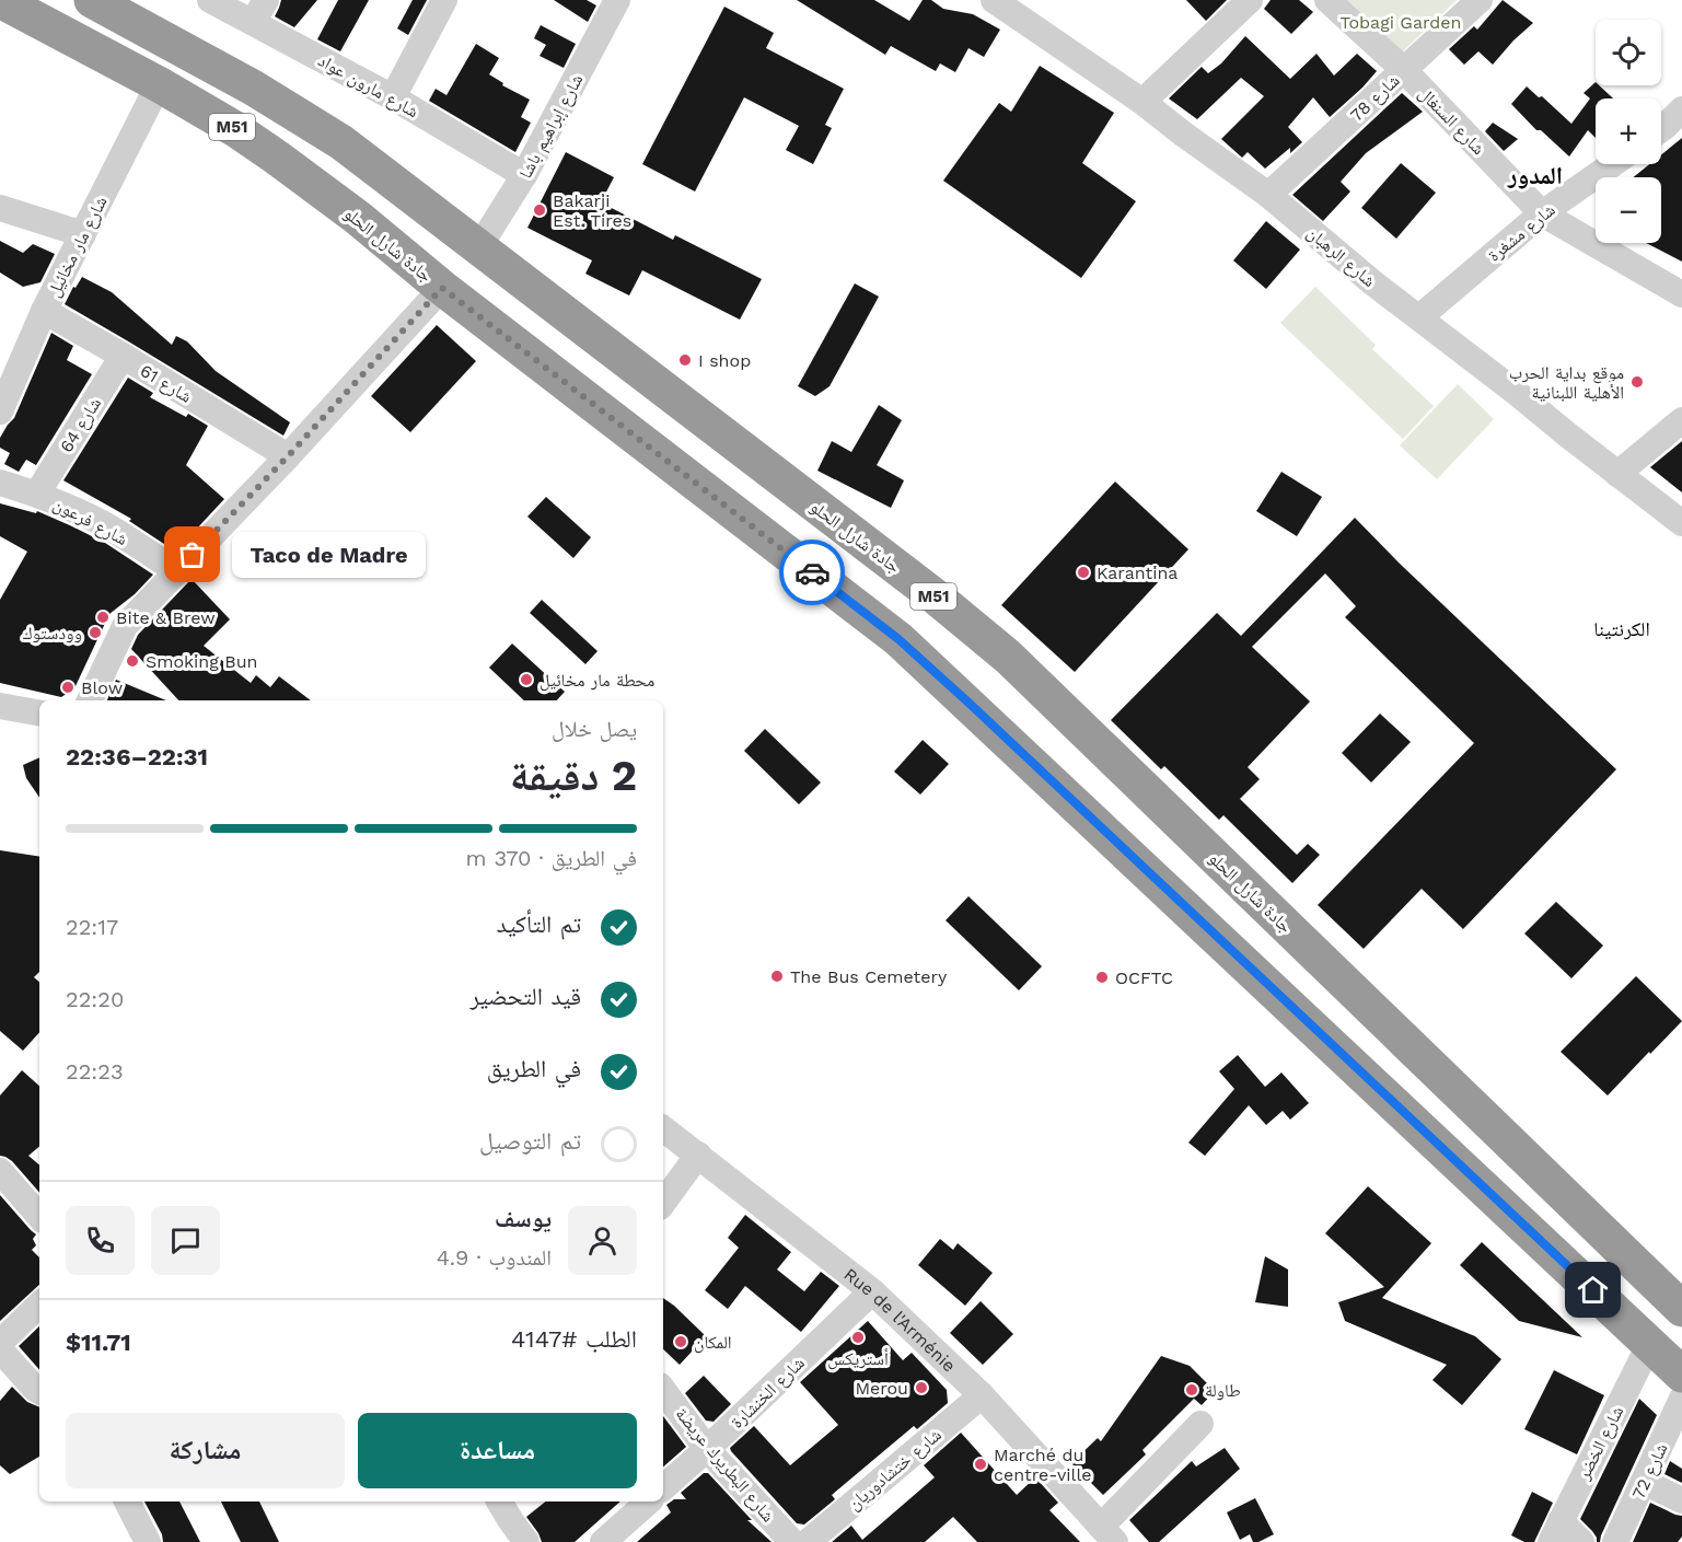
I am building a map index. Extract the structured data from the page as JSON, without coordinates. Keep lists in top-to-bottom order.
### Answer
{
  "streets": {
    "highway": ["M51", "جادة شارل الحلو"],
    "street": [
      "شارع مارون عواد",
      "شارع 78",
      "شارع السنغال",
      "شارع إبراهيم باشا",
      "شارع مشغرة",
      "شارع مار مخائيل",
      "شارع الرهبان",
      "شارع 61",
      "شارع 64",
      "شارع فرعون",
      "Rue de l'Arménie",
      "شارع الخنشارة",
      "شارع الخضر",
      "شارع البطريرك عريضة",
      "شارع ختشادوريان",
      "شارع 72"
    ]
  },
  "crossings": [
    ["شارع مارون عواد", "شارع إبراهيم باشا"],
    ["شارع 78", "شارع السنغال"],
    ["شارع 78", "شارع الرهبان"],
    ["شارع السنغال", "شارع مشغرة"],
    ["شارع إبراهيم باشا", "جادة شارل الحلو"],
    ["شارع مشغرة", "شارع الرهبان"],
    ["جادة شارل الحلو", "شارع مار مخائيل"],
    ["جادة شارل الحلو", "شارع الخضر"],
    ["شارع مار مخائيل", "شارع 61"],
    ["شارع 61", "شارع 64"],
    ["شارع 64", "شارع فرعون"],
    ["Rue de l'Arménie", "شارع الخنشارة"],
    ["Rue de l'Arménie", "شارع ختشادوريان"],
    ["شارع الخنشارة", "شارع البطريرك عريضة"]
  ],
  "districts": ["المدور", "الكرنتينا"],
  "parks": ["Tobagi Garden"],
  "places": [
    "Bakarji Est. Tires",
    "I shop",
    "موقع بداية الحرب الأهلية اللبنانية",
    "Taco de Madre",
    "Karantina",
    "Bite & Brew",
    "وودستوك",
    "Smoking Bun",
    "محطة مار مخائيل",
    "Blow",
    "The Bus Cemetery",
    "OCFTC",
    "أستريكس",
    "المكان",
    "Merou",
    "طاولة",
    "Marché du centre-ville"
  ],
  "page": {
    "map_buttons": ["+", "−"],
    "bubble": "Taco de Madre",
    "heading": ["2 دقيقة", "يصل خلال", "22:31–22:36"],
    "panel": [
      "يوسف",
      "المندوب · 4.9",
      "الطلب #4147",
      "$11.71"
    ],
    "bar": "في الطريق · 370 m",
    "list": [
      ["تم التأكيد", "22:17"],
      ["قيد التحضير", "22:20"],
      ["في الطريق", "22:23"],
      "تم التوصيل"
    ],
    "buttons": ["مساعدة", "مشاركة"]
  }
}
